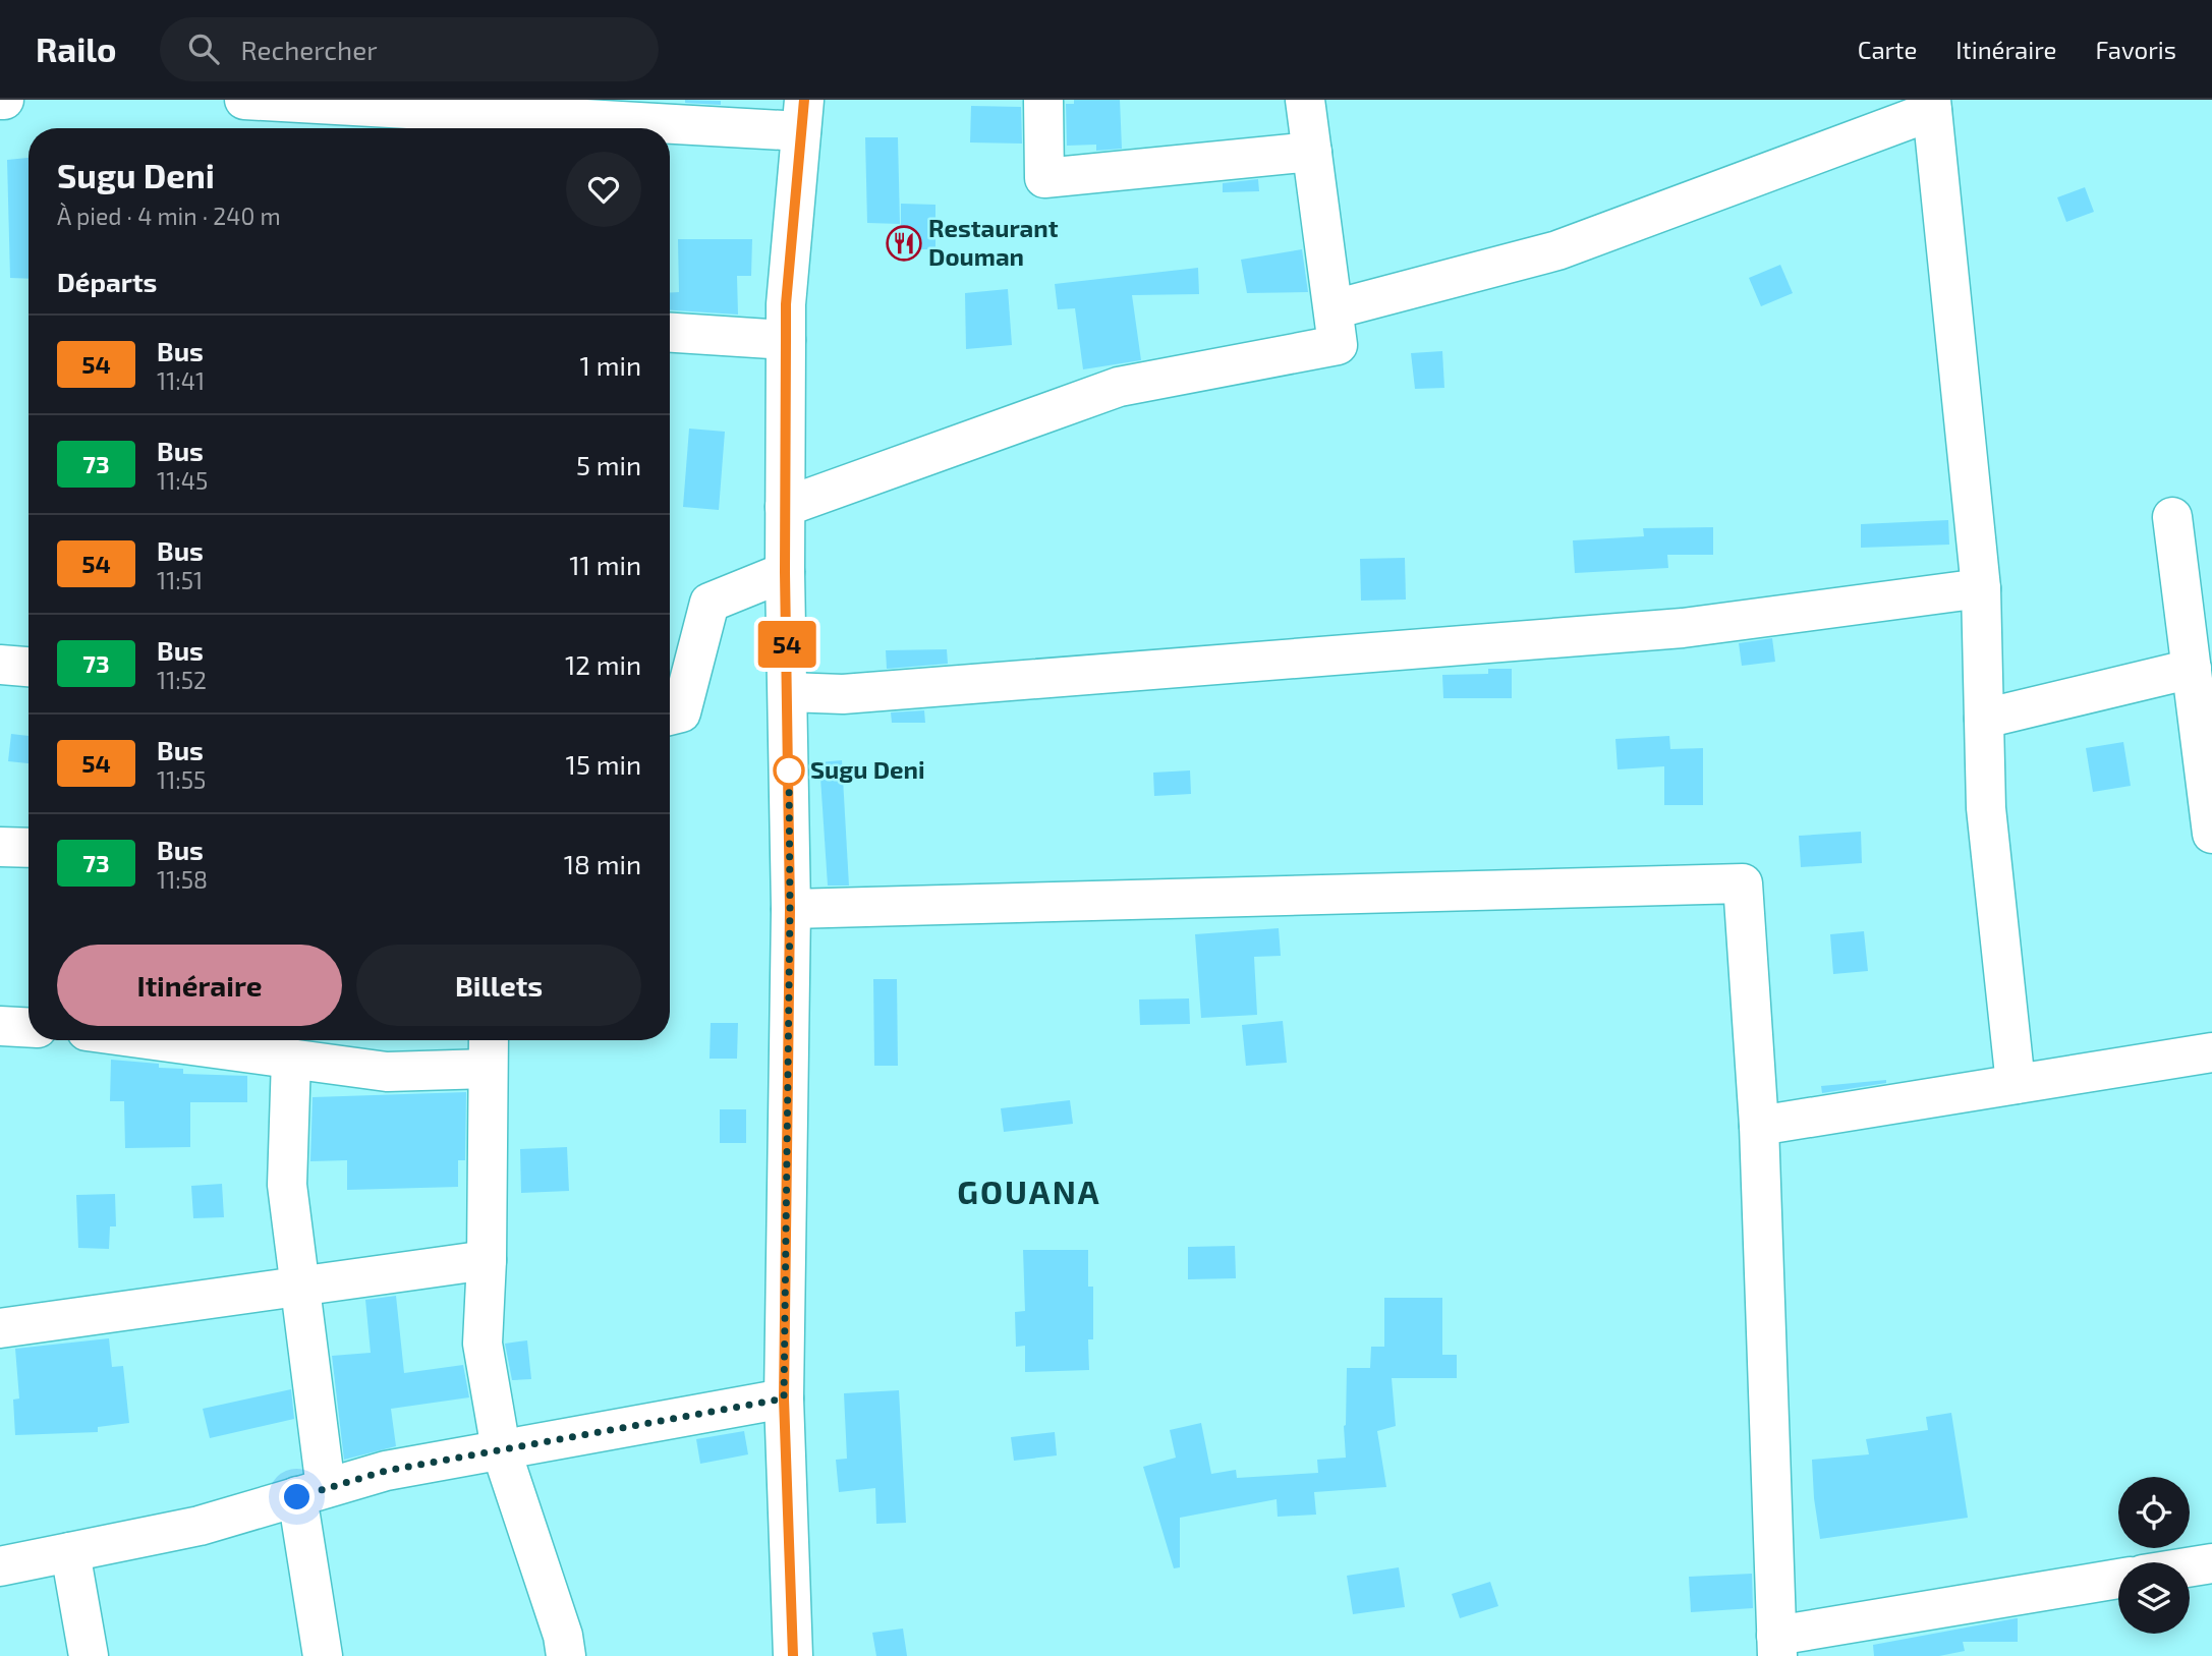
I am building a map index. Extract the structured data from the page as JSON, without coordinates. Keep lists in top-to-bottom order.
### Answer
{
  "districts": ["GOUANA"],
  "places": {
    "restaurant": ["Restaurant Douman"],
    "other": ["Sugu Deni"]
  },
  "lines": ["bus line 54"],
  "page": {
    "header": "Railo",
    "search": "Rechercher",
    "nav": ["Carte", "Itinéraire", "Favoris"],
    "on_map": "54",
    "heading": [
      ["Sugu Deni", "À pied · 4 min · 240 m"],
      "Départs"
    ],
    "list": [
      {
        "mark": "54",
        "name": "Bus",
        "note": "11:41",
        "value": "1 min"
      },
      {
        "mark": "73",
        "name": "Bus",
        "note": "11:45",
        "value": "5 min"
      },
      {
        "mark": "54",
        "name": "Bus",
        "note": "11:51",
        "value": "11 min"
      },
      {
        "mark": "73",
        "name": "Bus",
        "note": "11:52",
        "value": "12 min"
      },
      {
        "mark": "54",
        "name": "Bus",
        "note": "11:55",
        "value": "15 min"
      },
      {
        "mark": "73",
        "name": "Bus",
        "note": "11:58",
        "value": "18 min"
      }
    ],
    "buttons": ["Itinéraire", "Billets"]
  }
}
